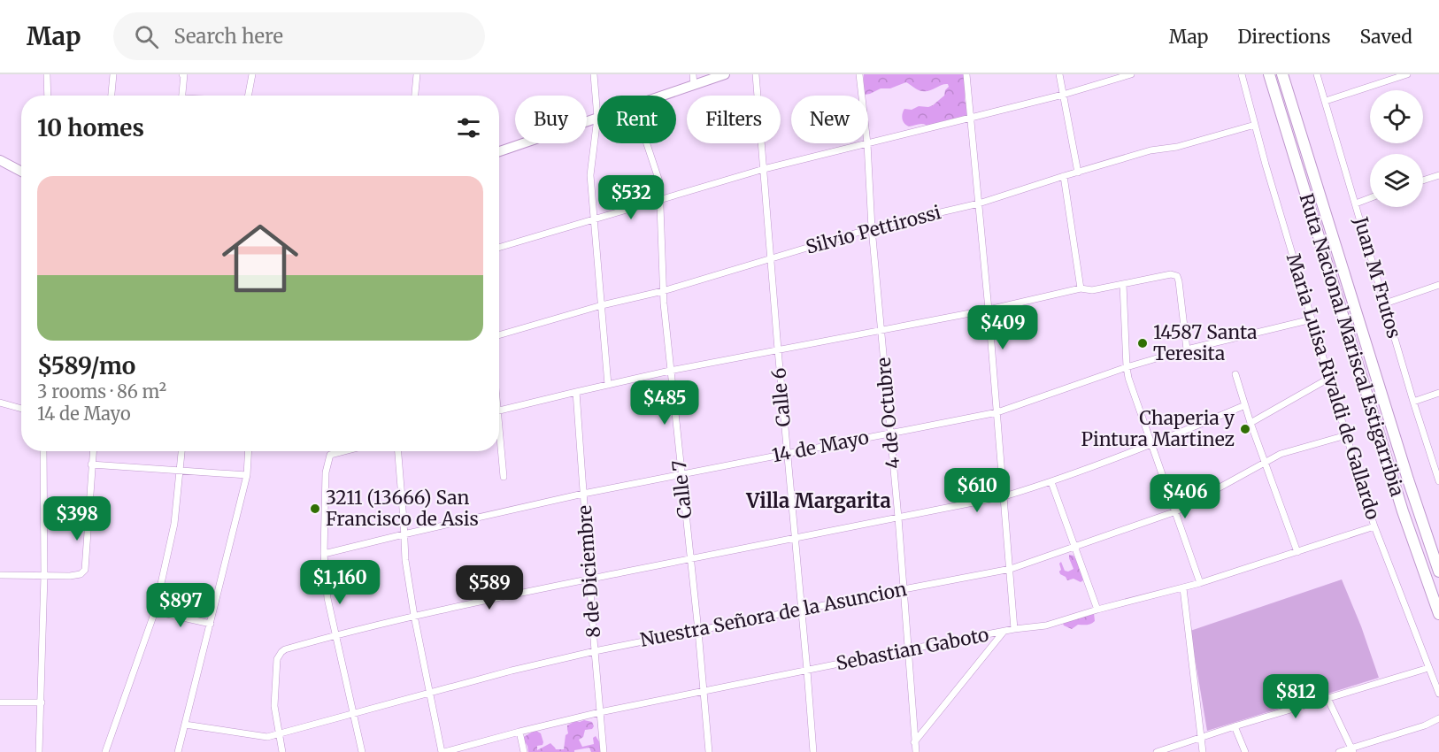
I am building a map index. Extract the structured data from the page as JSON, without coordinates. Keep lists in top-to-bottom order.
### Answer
{
  "streets": {
    "highway": ["Ruta Nacional Mariscal Estigarribia"],
    "street": [
      "Silvio Pettirossi",
      "Juan M Frutos",
      "Maria Luisa Rivaldi de Gallardo",
      "Calle 6",
      "4 de Octubre",
      "14 de Mayo",
      "Calle 7",
      "8 de Diciembre",
      "Nuestra Señora de la Asuncion",
      "Sebastian Gaboto"
    ]
  },
  "crossings": [
    ["Silvio Pettirossi", "Maria Luisa Rivaldi de Gallardo"],
    ["Silvio Pettirossi", "Calle 6"],
    ["Silvio Pettirossi", "4 de Octubre"],
    ["Silvio Pettirossi", "Calle 7"],
    ["Maria Luisa Rivaldi de Gallardo", "14 de Mayo"],
    ["Maria Luisa Rivaldi de Gallardo", "Nuestra Señora de la Asuncion"],
    ["Maria Luisa Rivaldi de Gallardo", "Sebastian Gaboto"],
    ["Calle 6", "14 de Mayo"],
    ["Calle 6", "Nuestra Señora de la Asuncion"],
    ["Calle 6", "Sebastian Gaboto"],
    ["4 de Octubre", "14 de Mayo"],
    ["4 de Octubre", "Nuestra Señora de la Asuncion"],
    ["4 de Octubre", "Sebastian Gaboto"],
    ["14 de Mayo", "Calle 7"],
    ["14 de Mayo", "8 de Diciembre"],
    ["Calle 7", "Nuestra Señora de la Asuncion"],
    ["Calle 7", "Sebastian Gaboto"],
    ["8 de Diciembre", "Nuestra Señora de la Asuncion"],
    ["8 de Diciembre", "Sebastian Gaboto"]
  ],
  "districts": ["Villa Margarita"],
  "places": ["14587 Santa Teresita", "Chaperia y Pintura Martinez", "3211 (13666) San Francisco de Asis"],
  "page": {
    "header": "Map",
    "search": "Search here",
    "nav": ["Map", "Directions", "Saved"],
    "chip": [
      "Buy",
      "Rent",
      "Filters",
      "New"
    ],
    "heading": "10 homes",
    "list": [
      {
        "name": "$589/mo",
        "note": "3 rooms · 86 m² · 14 de Mayo"
      }
    ],
    "price": [
      "$532",
      "$409",
      "$485",
      "$610",
      "$406",
      "$398",
      "$1,160",
      "$589",
      "$897",
      "$812"
    ]
  }
}
